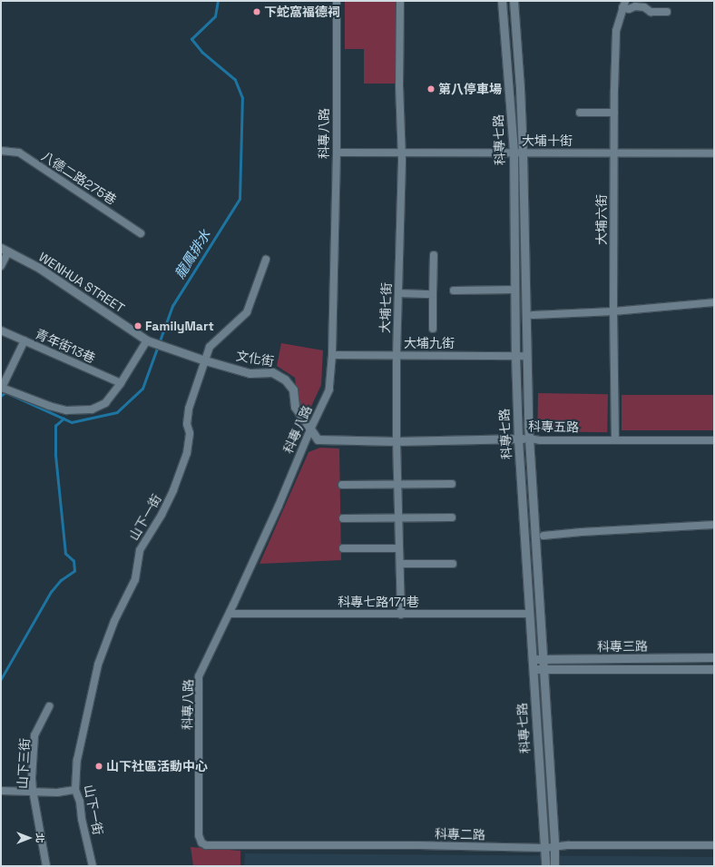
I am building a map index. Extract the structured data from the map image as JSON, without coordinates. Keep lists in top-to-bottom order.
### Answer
{
  "streets": {
    "street": [
      "科專八路",
      "科專七路",
      "大埔十街",
      "八德二路275巷",
      "大埔六街",
      "WENHUA STREET",
      "大埔七街",
      "大埔九街",
      "青年街13巷",
      "文化街",
      "科專五路",
      "山下一街",
      "科專七路171巷",
      "科專三路",
      "山下三街",
      "科專二路"
    ]
  },
  "crossings": [
    ["科專八路", "大埔十街"],
    ["科專八路", "大埔九街"],
    ["科專八路", "文化街"],
    ["科專八路", "科專五路"],
    ["科專八路", "科專七路171巷"],
    ["科專八路", "科專二路"],
    ["科專七路", "大埔十街"],
    ["科專七路", "大埔九街"],
    ["科專七路", "科專五路"],
    ["科專七路", "科專七路171巷"],
    ["科專七路", "科專三路"],
    ["科專七路", "科專二路"],
    ["大埔十街", "大埔六街"],
    ["大埔十街", "大埔七街"],
    ["大埔六街", "科專五路"],
    ["WENHUA STREET", "文化街"],
    ["大埔七街", "大埔九街"],
    ["大埔七街", "科專五路"],
    ["大埔七街", "科專七路171巷"],
    ["文化街", "科專五路"],
    ["文化街", "山下一街"]
  ],
  "water": ["龍鳳排水"],
  "places": [
    "下蛇窩福德祠",
    "第八停車場",
    "FamilyMart",
    "山下社區活動中心"
  ],
  "north": "right"
}
